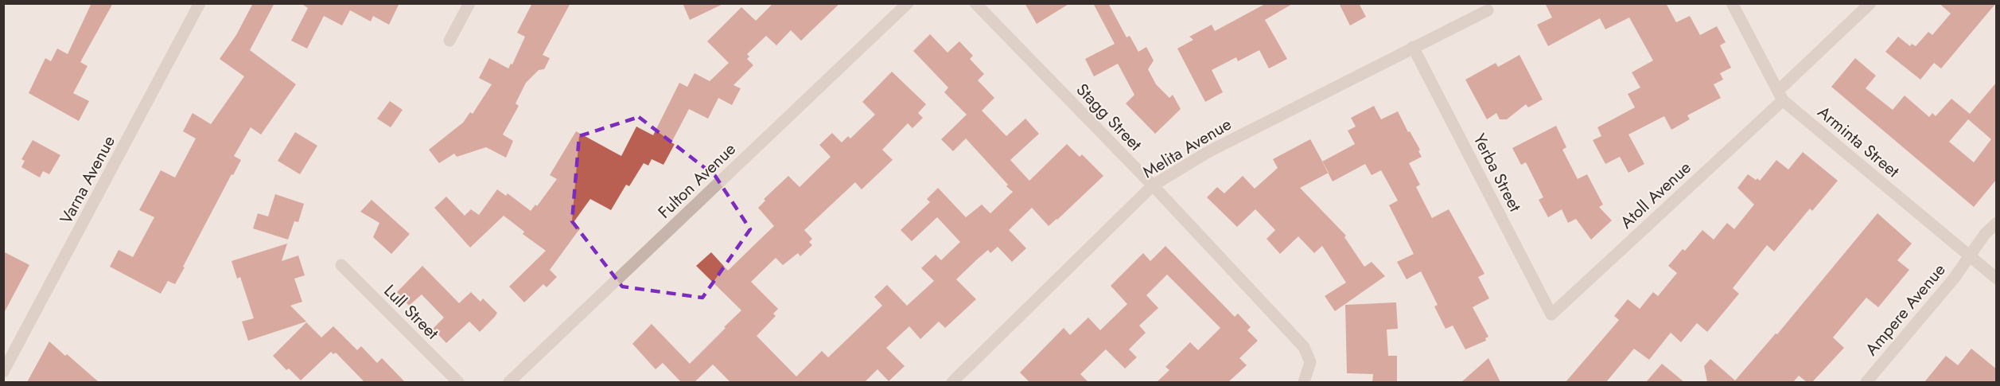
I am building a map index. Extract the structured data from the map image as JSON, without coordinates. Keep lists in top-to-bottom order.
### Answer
{
  "streets": {
    "street": [
      "Stagg Street",
      "Arminta Street",
      "Melita Avenue",
      "Yerba Street",
      "Varna Avenue",
      "Fulton Avenue",
      "Atoll Avenue",
      "Ampere Avenue",
      "Lull Street"
    ]
  },
  "crossings": [
    ["Stagg Street", "Melita Avenue"],
    ["Arminta Street", "Atoll Avenue"],
    ["Arminta Street", "Ampere Avenue"],
    ["Melita Avenue", "Yerba Street"],
    ["Yerba Street", "Atoll Avenue"]
  ]
}
